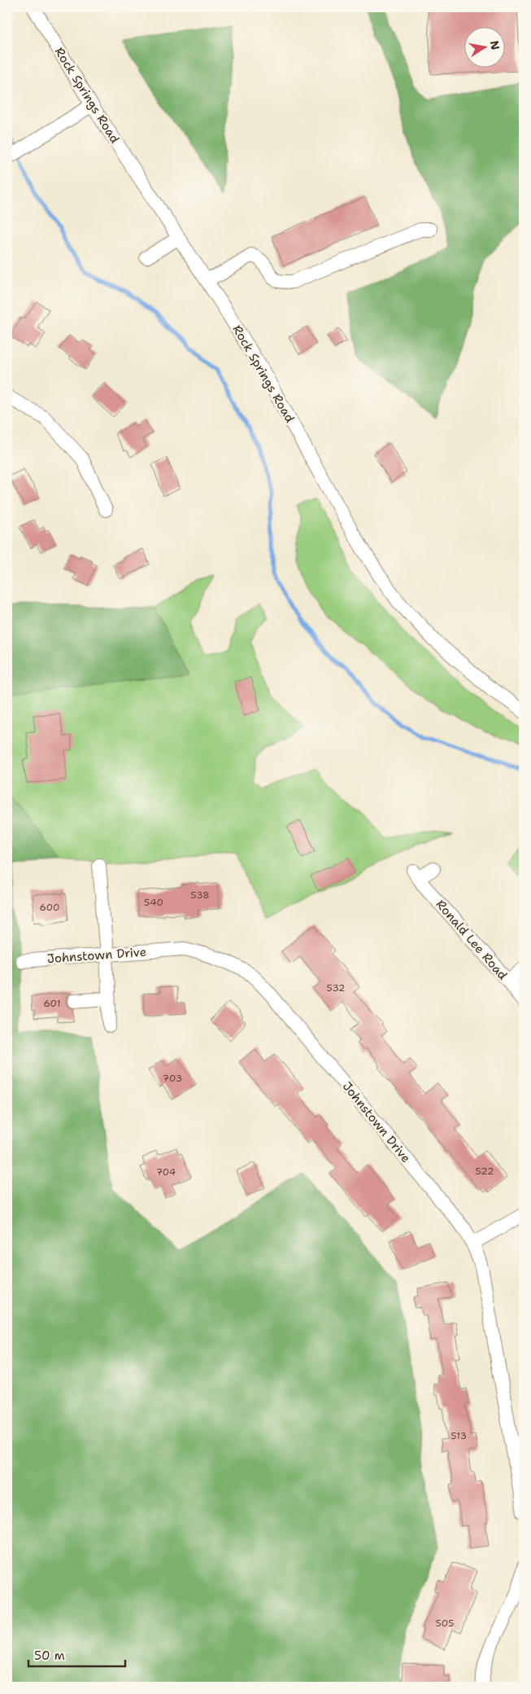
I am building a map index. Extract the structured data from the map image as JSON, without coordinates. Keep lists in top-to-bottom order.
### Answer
{
  "streets": {
    "street": ["Rock Springs Road", "Ronald Lee Road", "Johnstown Drive"]
  },
  "house_numbers": [
    "538",
    "540",
    "600",
    "532",
    "601",
    "703",
    "522",
    "704",
    "513",
    "505"
  ],
  "scale_bar": "50 m",
  "north": "right"
}
